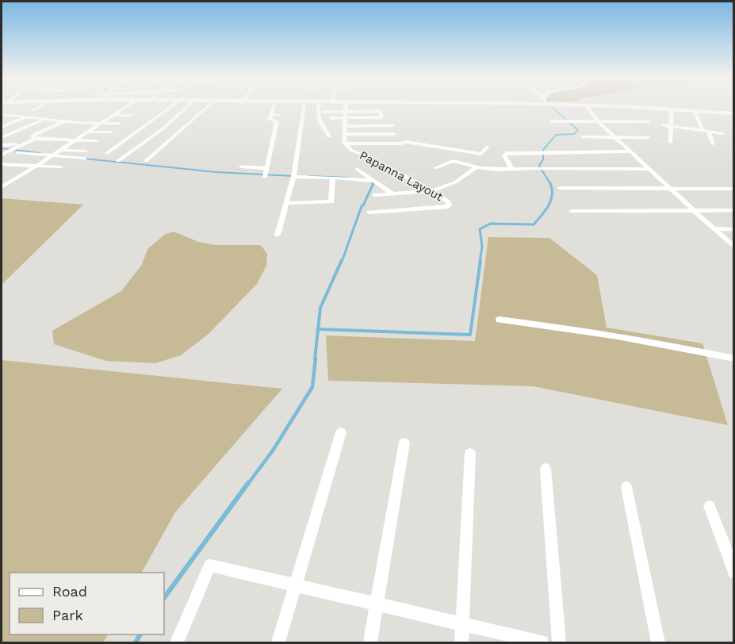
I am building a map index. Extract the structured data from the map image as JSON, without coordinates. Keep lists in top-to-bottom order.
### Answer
{
  "streets": {
    "street": ["Papanna Layout"]
  },
  "legend": ["Road", "Park"]
}
